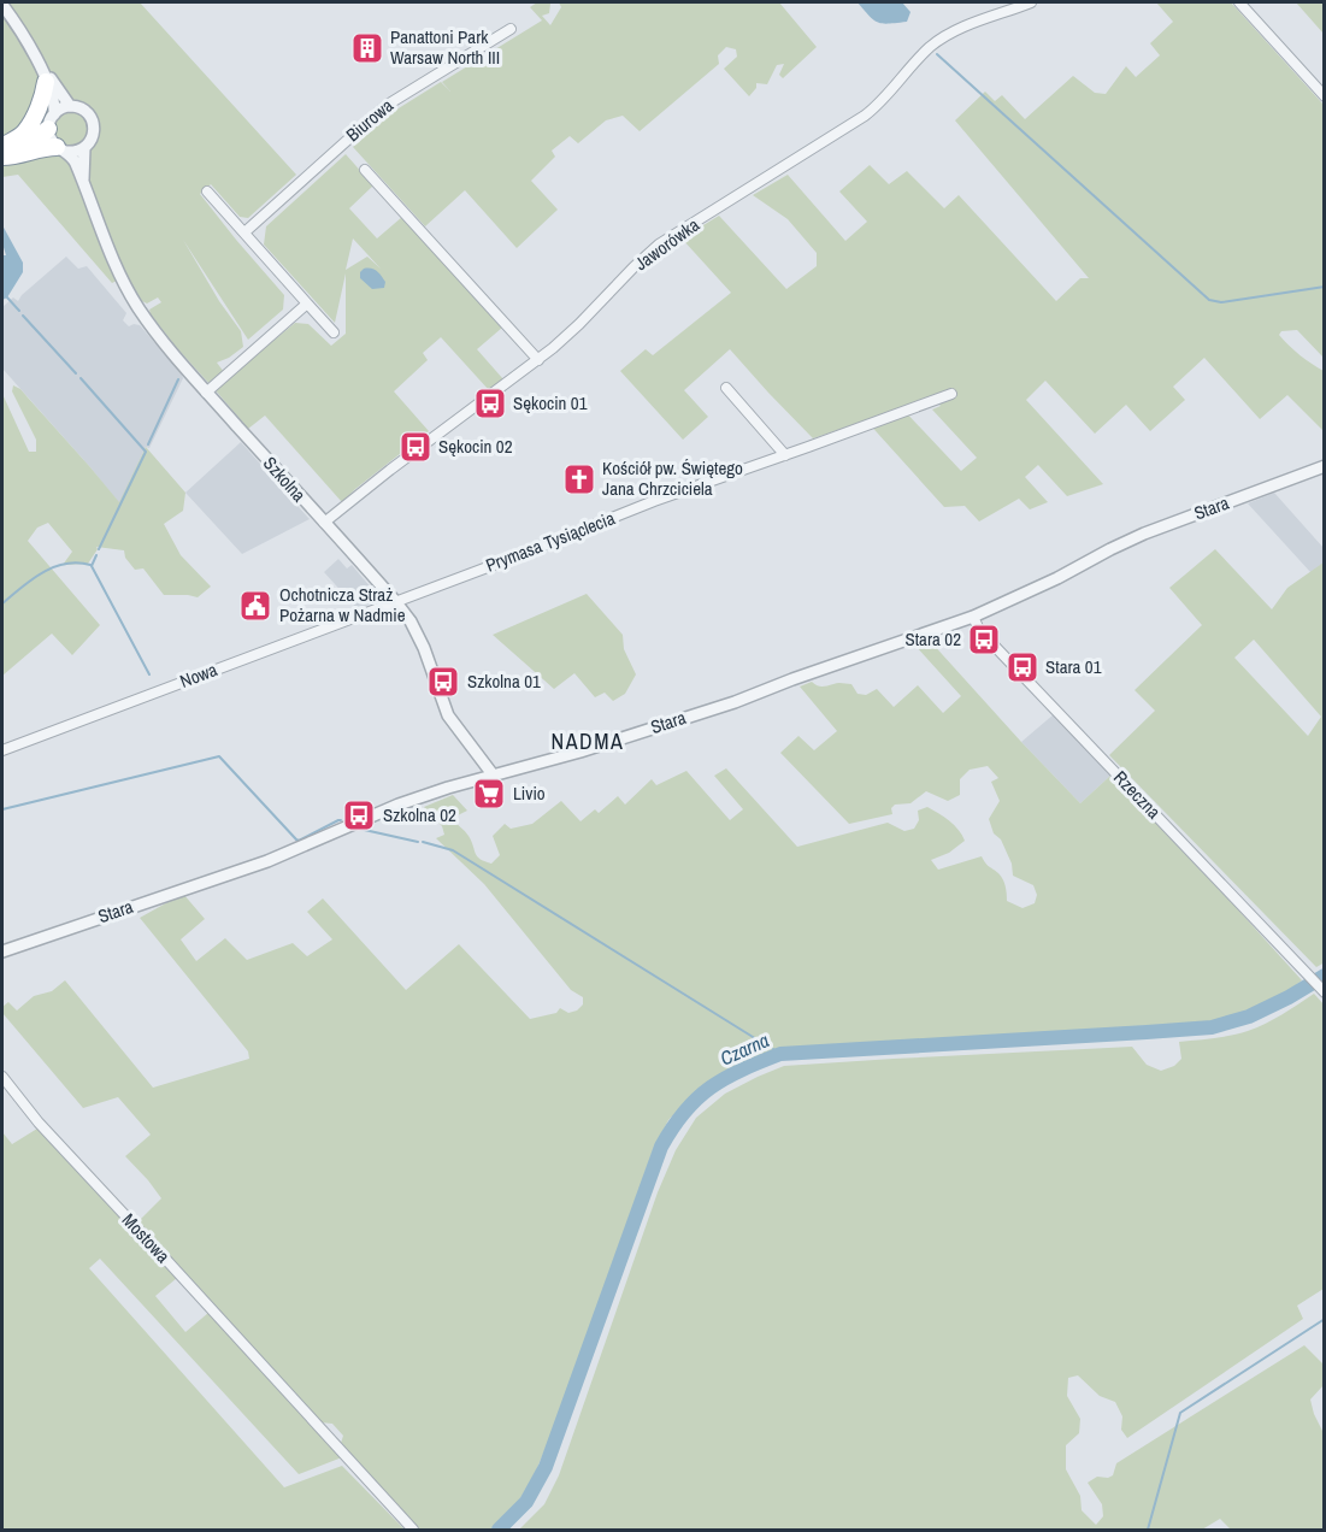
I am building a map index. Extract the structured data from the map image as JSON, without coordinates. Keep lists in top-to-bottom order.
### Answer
{
  "streets": {
    "street": [
      "Biurowa",
      "Jaworówka",
      "Szkolna",
      "Stara",
      "Prymasa Tysiąclecia",
      "Nowa",
      "Rzeczna",
      "Mostowa"
    ]
  },
  "crossings": [
    ["Jaworówka", "Szkolna"],
    ["Szkolna", "Stara"],
    ["Szkolna", "Prymasa Tysiąclecia"],
    ["Szkolna", "Nowa"],
    ["Stara", "Rzeczna"],
    ["Prymasa Tysiąclecia", "Nowa"]
  ],
  "districts": ["NADMA"],
  "water": ["Czarna"],
  "places": {
    "building": ["Panattoni Park Warsaw North III"],
    "bus stop": [
      "Sękocin 01",
      "Sękocin 02",
      "Stara 02",
      "Stara 01",
      "Szkolna 01",
      "Szkolna 02"
    ],
    "church": ["Kościół pw. Świętego Jana Chrzciciela"],
    "public building": ["Ochotnicza Straż Pożarna w Nadmie"],
    "supermarket": ["Livio"]
  }
}
